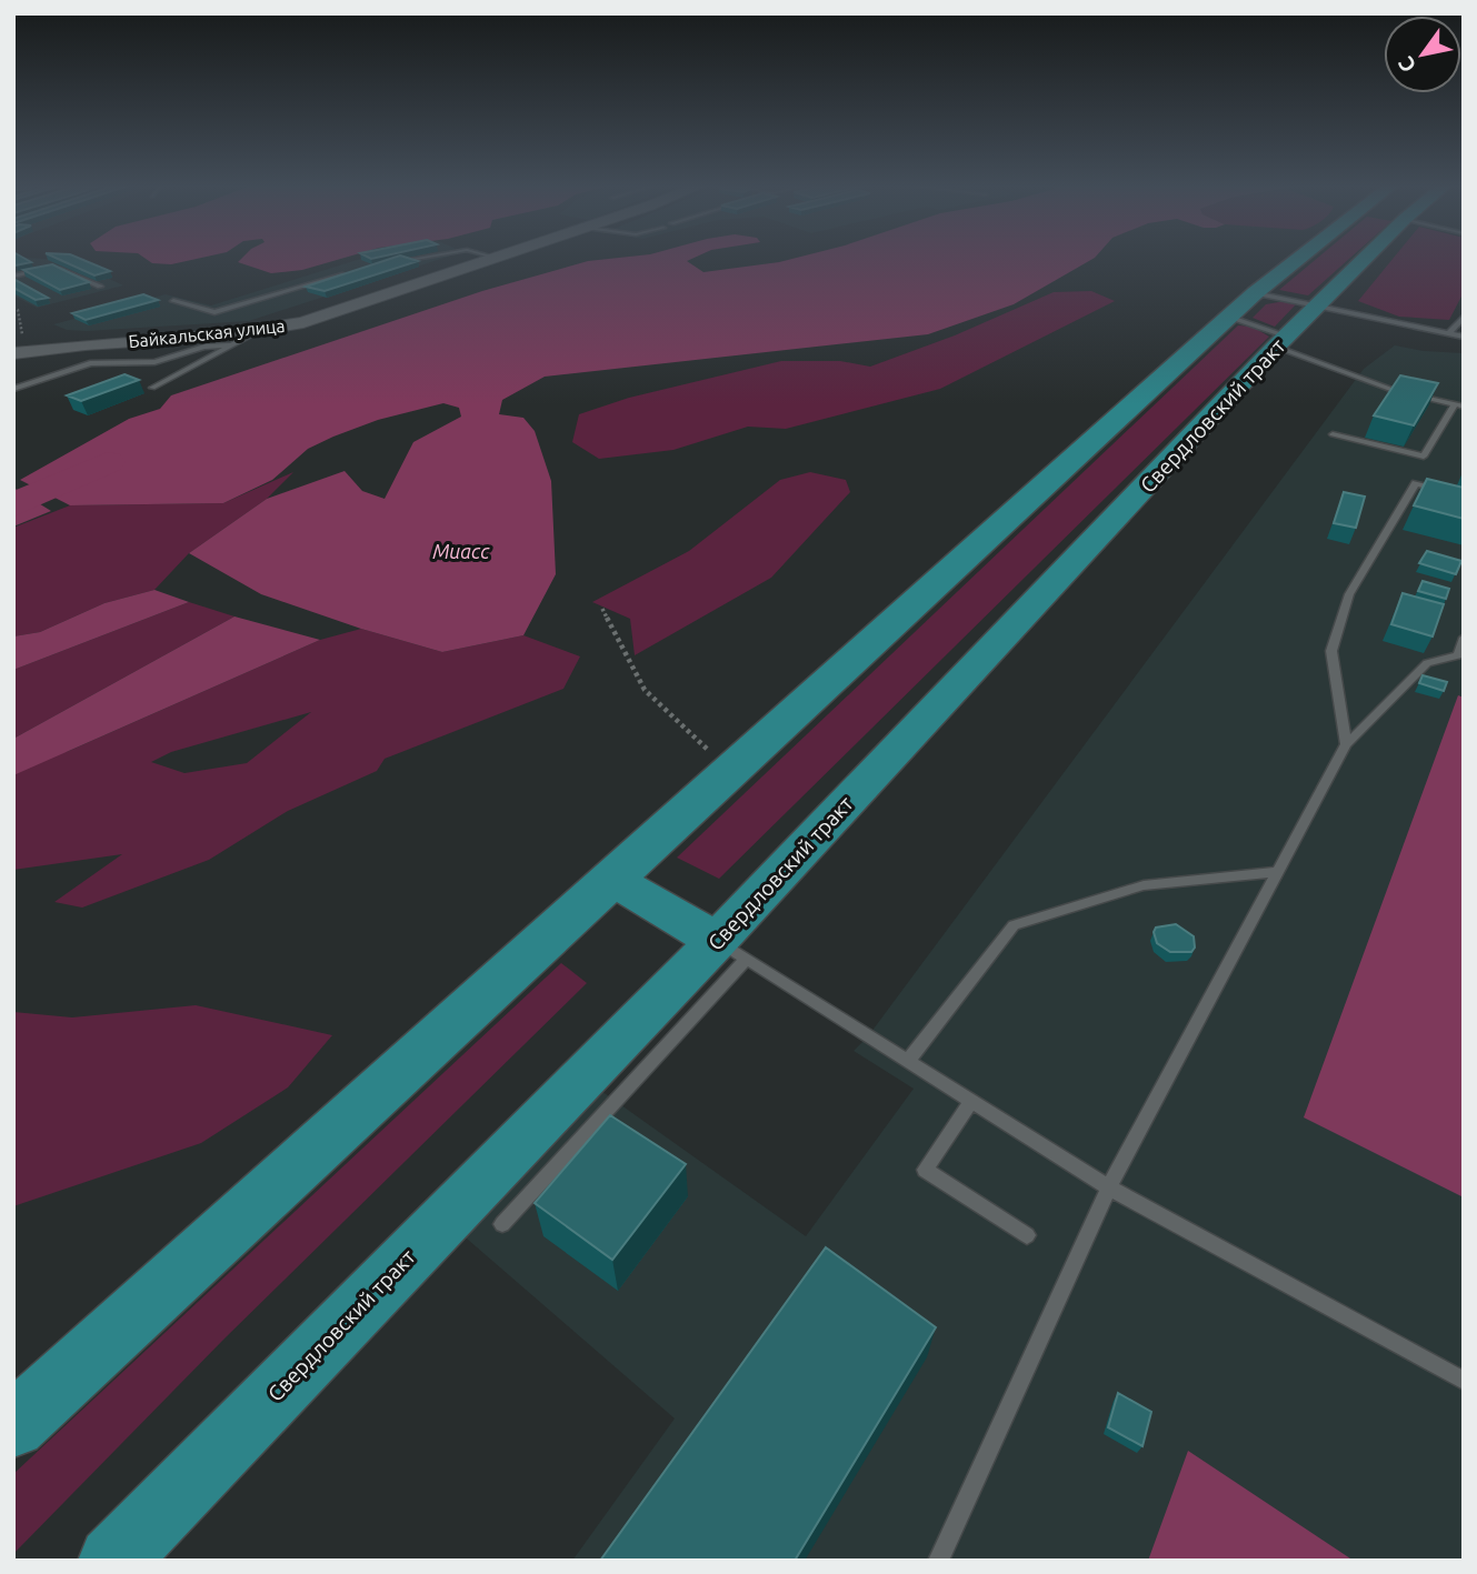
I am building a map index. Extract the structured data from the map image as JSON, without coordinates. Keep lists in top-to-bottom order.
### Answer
{
  "streets": {
    "main road": ["Свердловский тракт"],
    "street": ["Байкальская улица"]
  },
  "water": ["Миасс"],
  "north": "bottom left"
}
